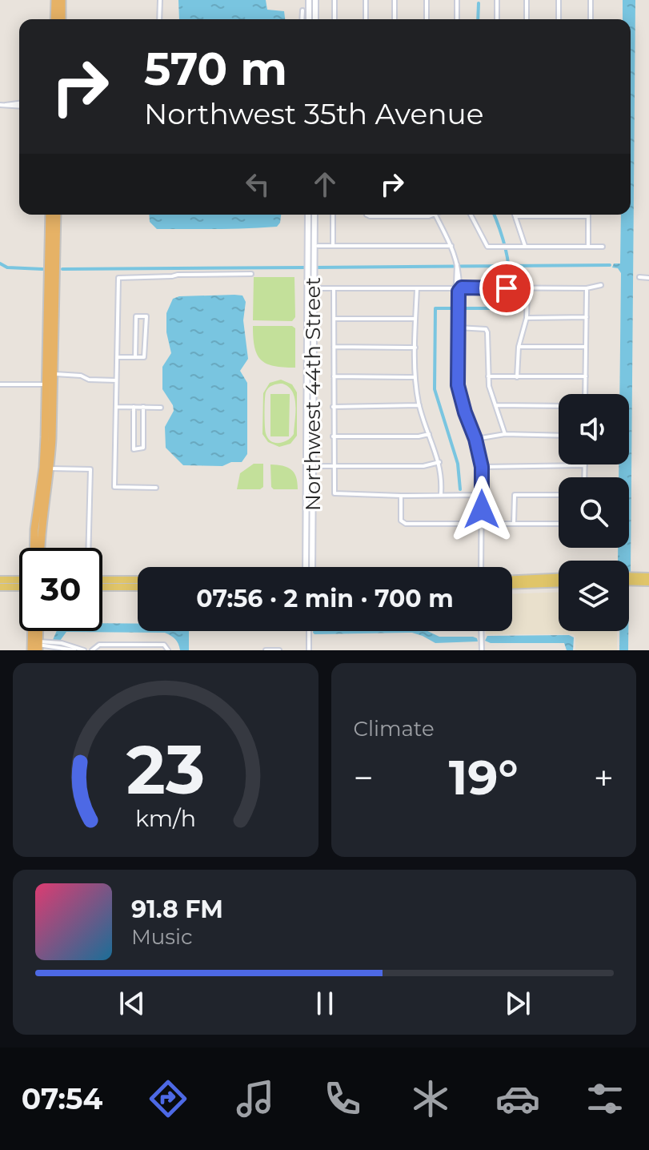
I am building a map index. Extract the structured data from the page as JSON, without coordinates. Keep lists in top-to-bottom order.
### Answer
{
  "streets": {
    "street": ["Northwest 44th Street"]
  },
  "page": {
    "turn": ["570 m", "Northwest 35th Avenue"],
    "limit": "30",
    "trip": "07:56 · 2 min · 700 m",
    "tile": "Climate",
    "heat": ["−", "19°", "+"],
    "song": ["91.8 FM", "Music"],
    "tabs": "07:54",
    "gauge": ["23", "km/h"]
  }
}
